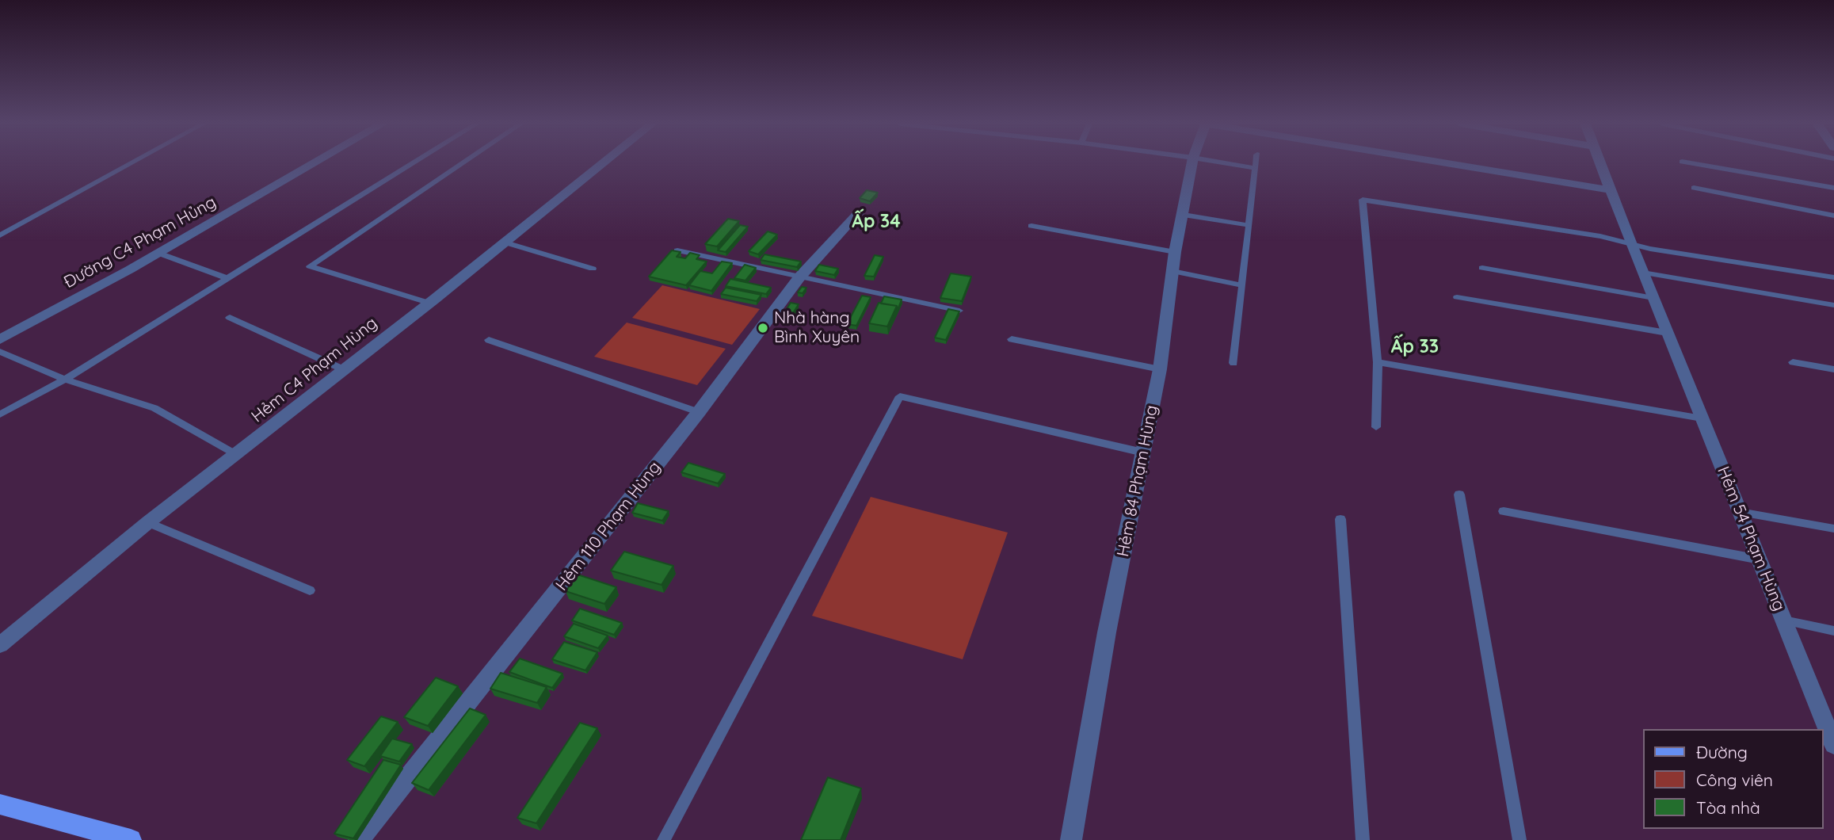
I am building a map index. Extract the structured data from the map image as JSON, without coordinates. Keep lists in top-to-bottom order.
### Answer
{
  "streets": {
    "street": [
      "Đường C4 Phạm Hủng",
      "Hẻm C4 Phạm Hùng",
      "Hẻm 84 Phạm Hùng",
      "Hẻm 110 Phạm Hùng",
      "Hẻm 54 Phạm Hùng"
    ]
  },
  "districts": ["Ấp 34", "Ấp 33"],
  "places": ["Nhà hàng Bình Xuyên"],
  "legend": ["Đường", "Công viên", "Tòa nhà"]
}
